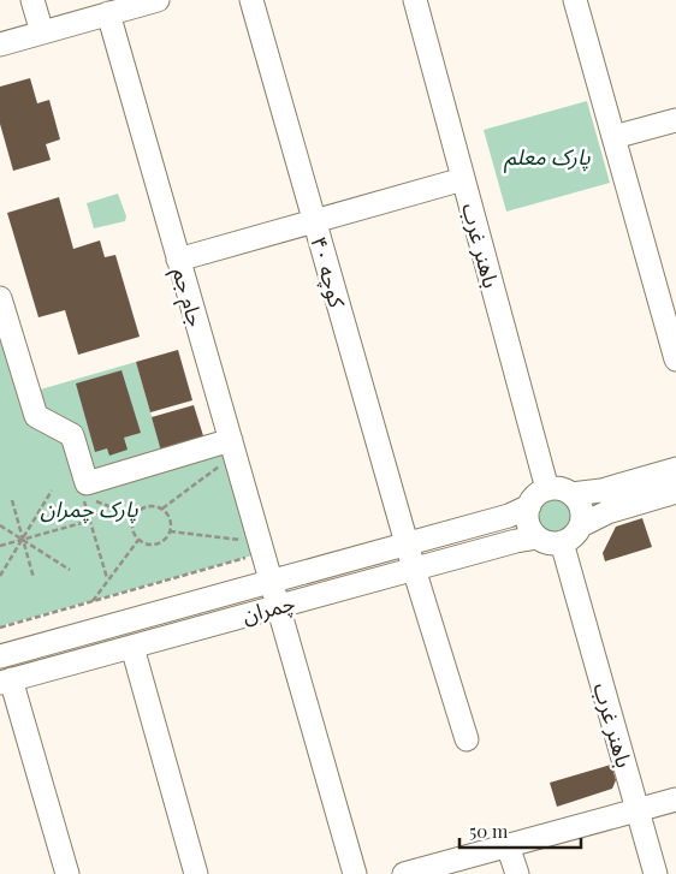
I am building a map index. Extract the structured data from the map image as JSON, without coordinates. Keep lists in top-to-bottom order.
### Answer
{
  "streets": {
    "street": [
      "باهنر غرب",
      "کوچه ۴۰",
      "جام جم",
      "چمران"
    ]
  },
  "crossings": [
    ["باهنر غرب", "چمران"],
    ["کوچه ۴۰", "چمران"],
    ["جام جم", "چمران"]
  ],
  "parks": ["پارک معلم", "پارک چمران"],
  "scale_bar": "50 m"
}
